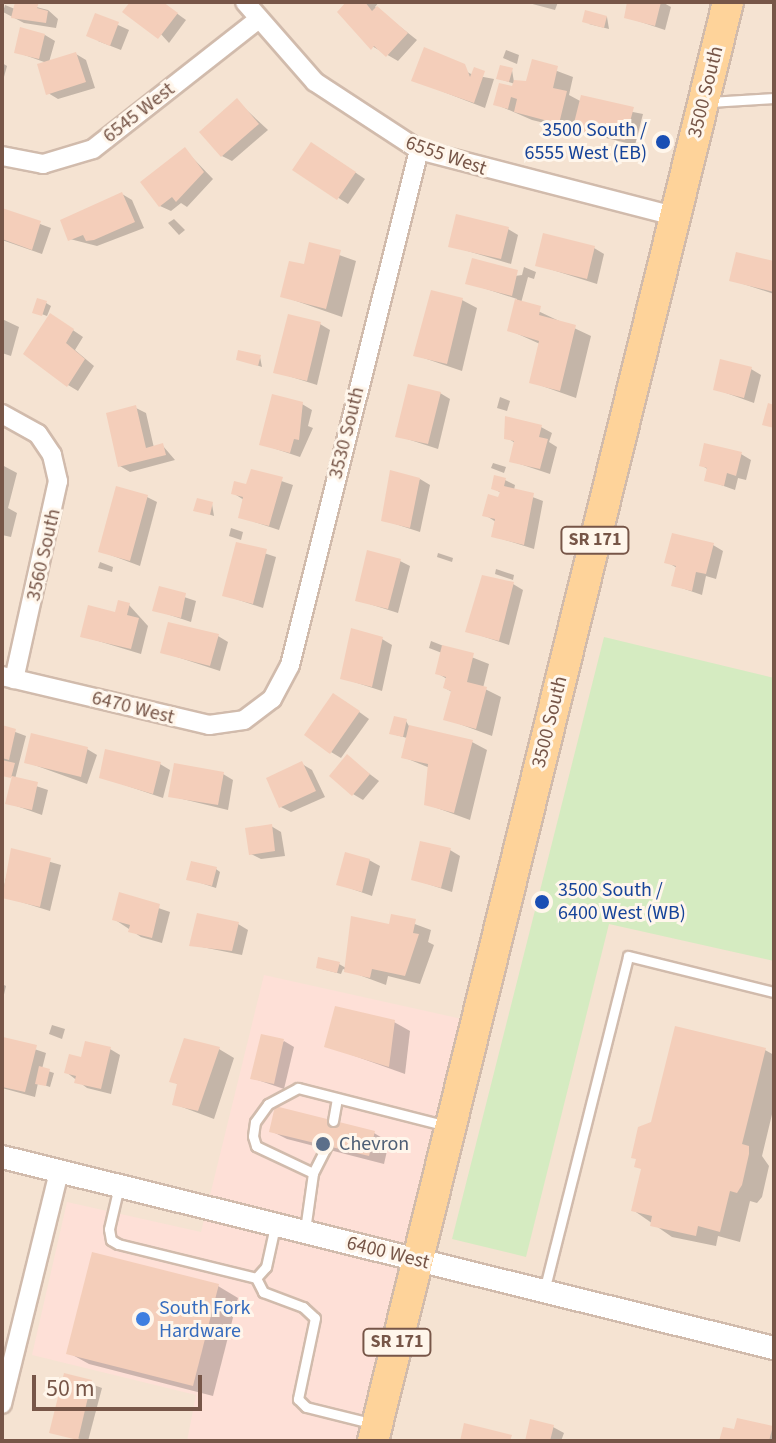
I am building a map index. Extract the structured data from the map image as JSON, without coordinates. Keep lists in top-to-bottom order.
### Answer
{
  "streets": {
    "main road": ["3500 South", "SR 171"],
    "street": [
      "6545 West",
      "6555 West",
      "3530 South",
      "3560 South",
      "6470 West",
      "6400 West"
    ]
  },
  "crossings": [
    ["3500 South", "6555 West"],
    ["3500 South", "6400 West"],
    ["6545 West", "6555 West"],
    ["6555 West", "3530 South"],
    ["3530 South", "6470 West"],
    ["3560 South", "6470 West"]
  ],
  "places": [
    "3500 South / 6555 West (EB)",
    "3500 South / 6400 West (WB)",
    "Chevron",
    "South Fork Hardware"
  ],
  "scale_bar": "50 m"
}
